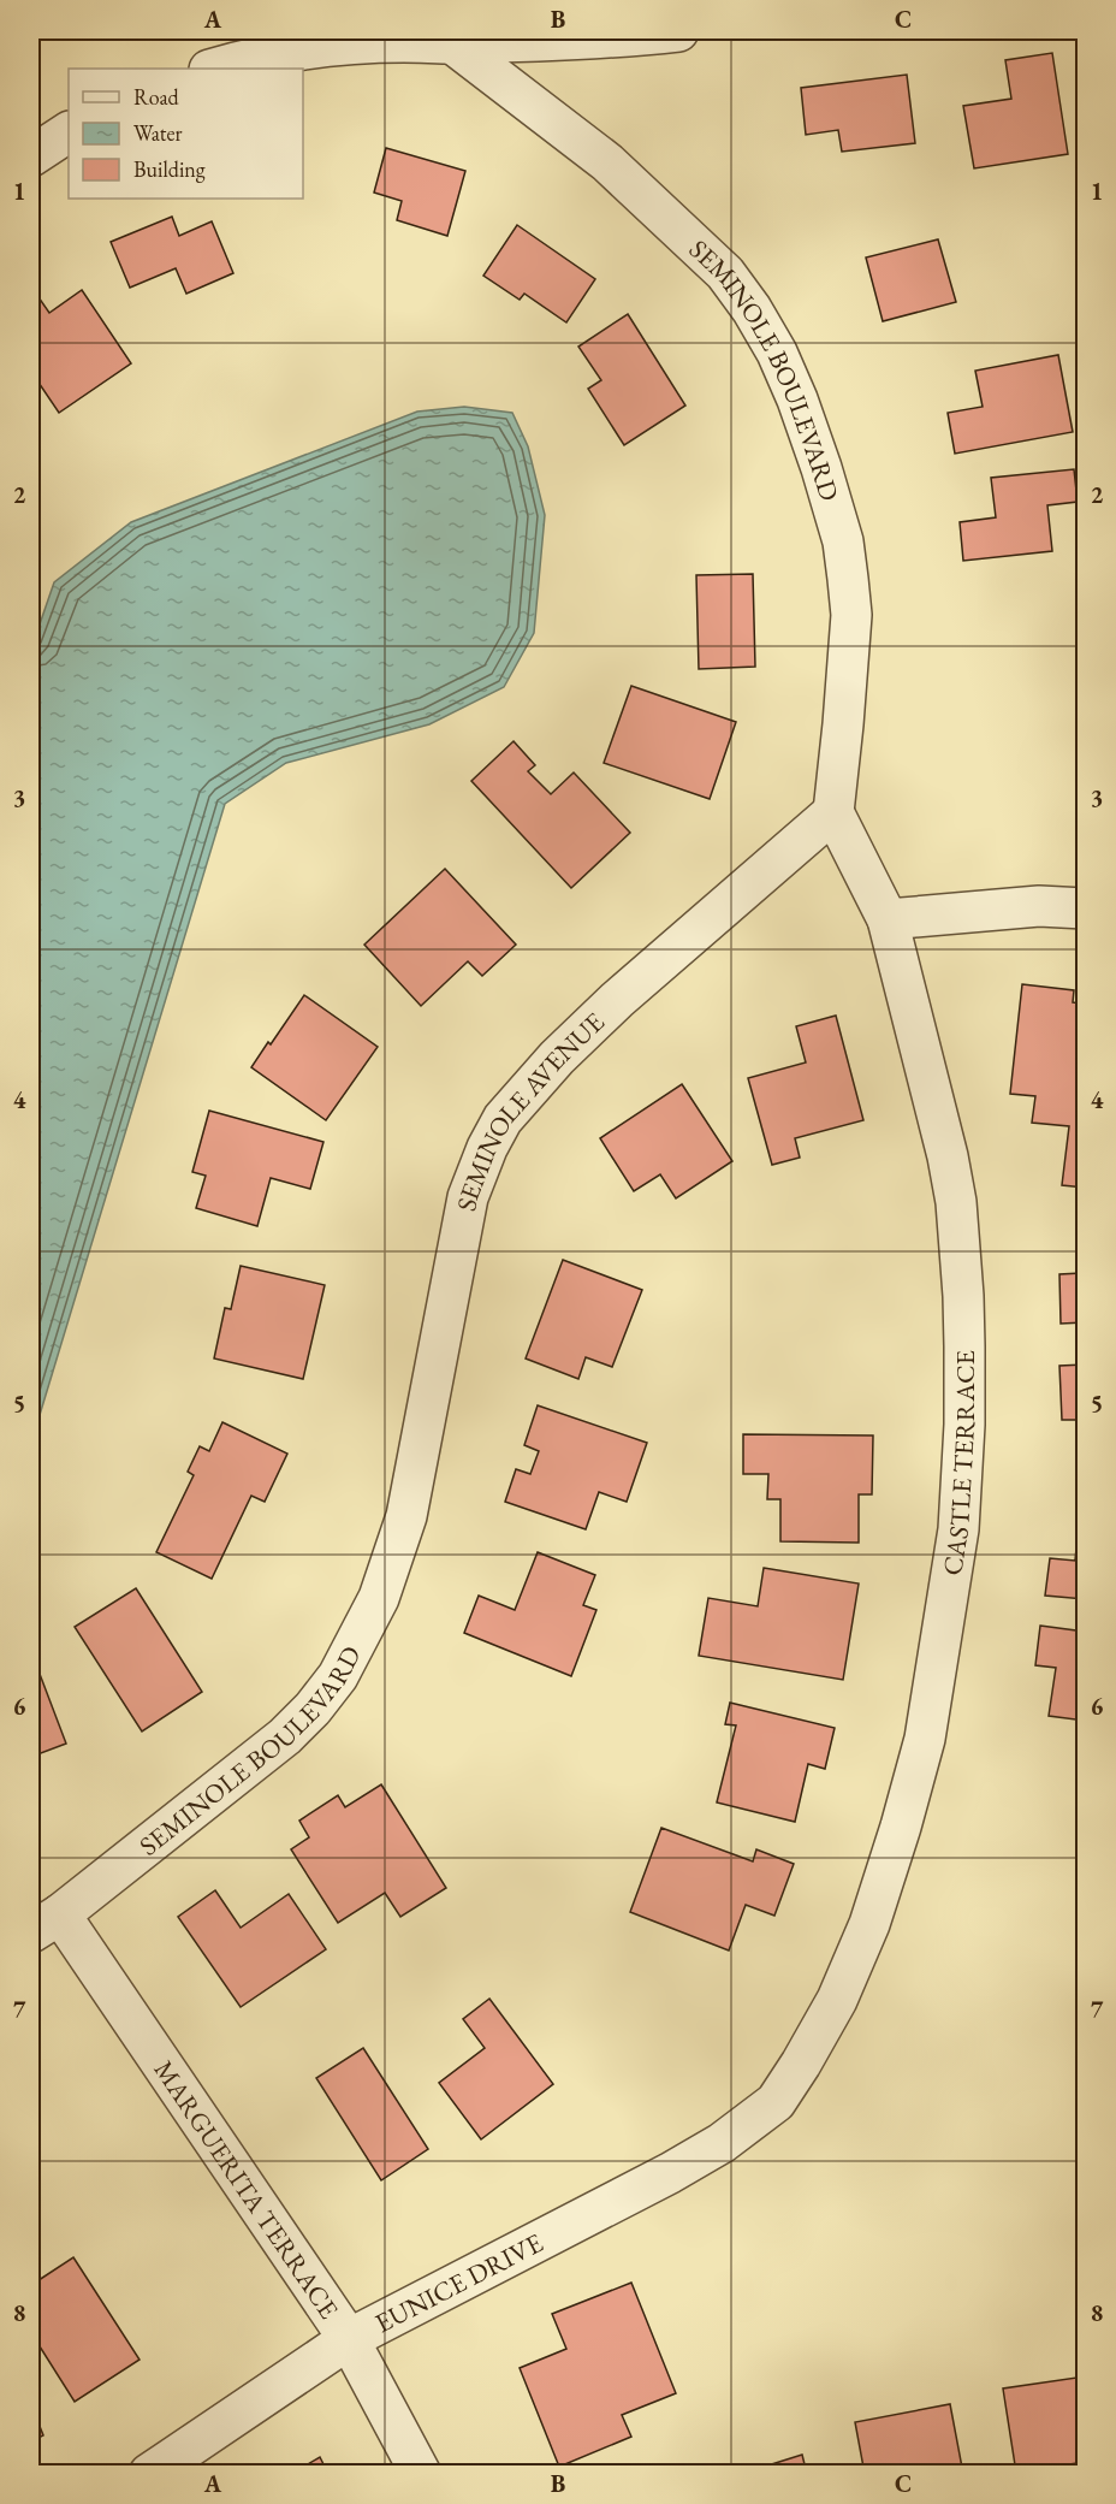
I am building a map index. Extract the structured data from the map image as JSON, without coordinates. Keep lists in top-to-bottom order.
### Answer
{
  "streets": {
    "street": [
      "SEMINOLE BOULEVARD",
      "SEMINOLE AVENUE",
      "CASTLE TERRACE",
      "MARGUERITA TERRACE",
      "EUNICE DRIVE"
    ]
  },
  "crossings": [
    ["SEMINOLE BOULEVARD", "SEMINOLE AVENUE"],
    ["SEMINOLE BOULEVARD", "CASTLE TERRACE"],
    ["SEMINOLE BOULEVARD", "MARGUERITA TERRACE"],
    ["SEMINOLE AVENUE", "CASTLE TERRACE"],
    ["CASTLE TERRACE", "EUNICE DRIVE"],
    ["MARGUERITA TERRACE", "EUNICE DRIVE"]
  ],
  "legend": ["Road", "Water", "Building"],
  "grid": {
    "columns": ["A", "B", "C"],
    "rows": [
      "1",
      "2",
      "3",
      "4",
      "5",
      "6",
      "7",
      "8"
    ]
  }
}
